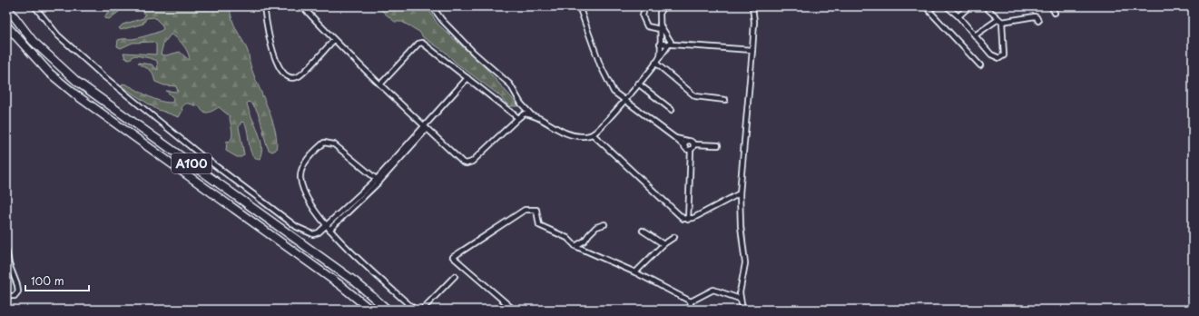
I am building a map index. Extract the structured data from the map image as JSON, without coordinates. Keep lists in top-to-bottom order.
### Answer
{
  "streets": {
    "highway": ["A100"]
  },
  "scale_bar": "100 m"
}
